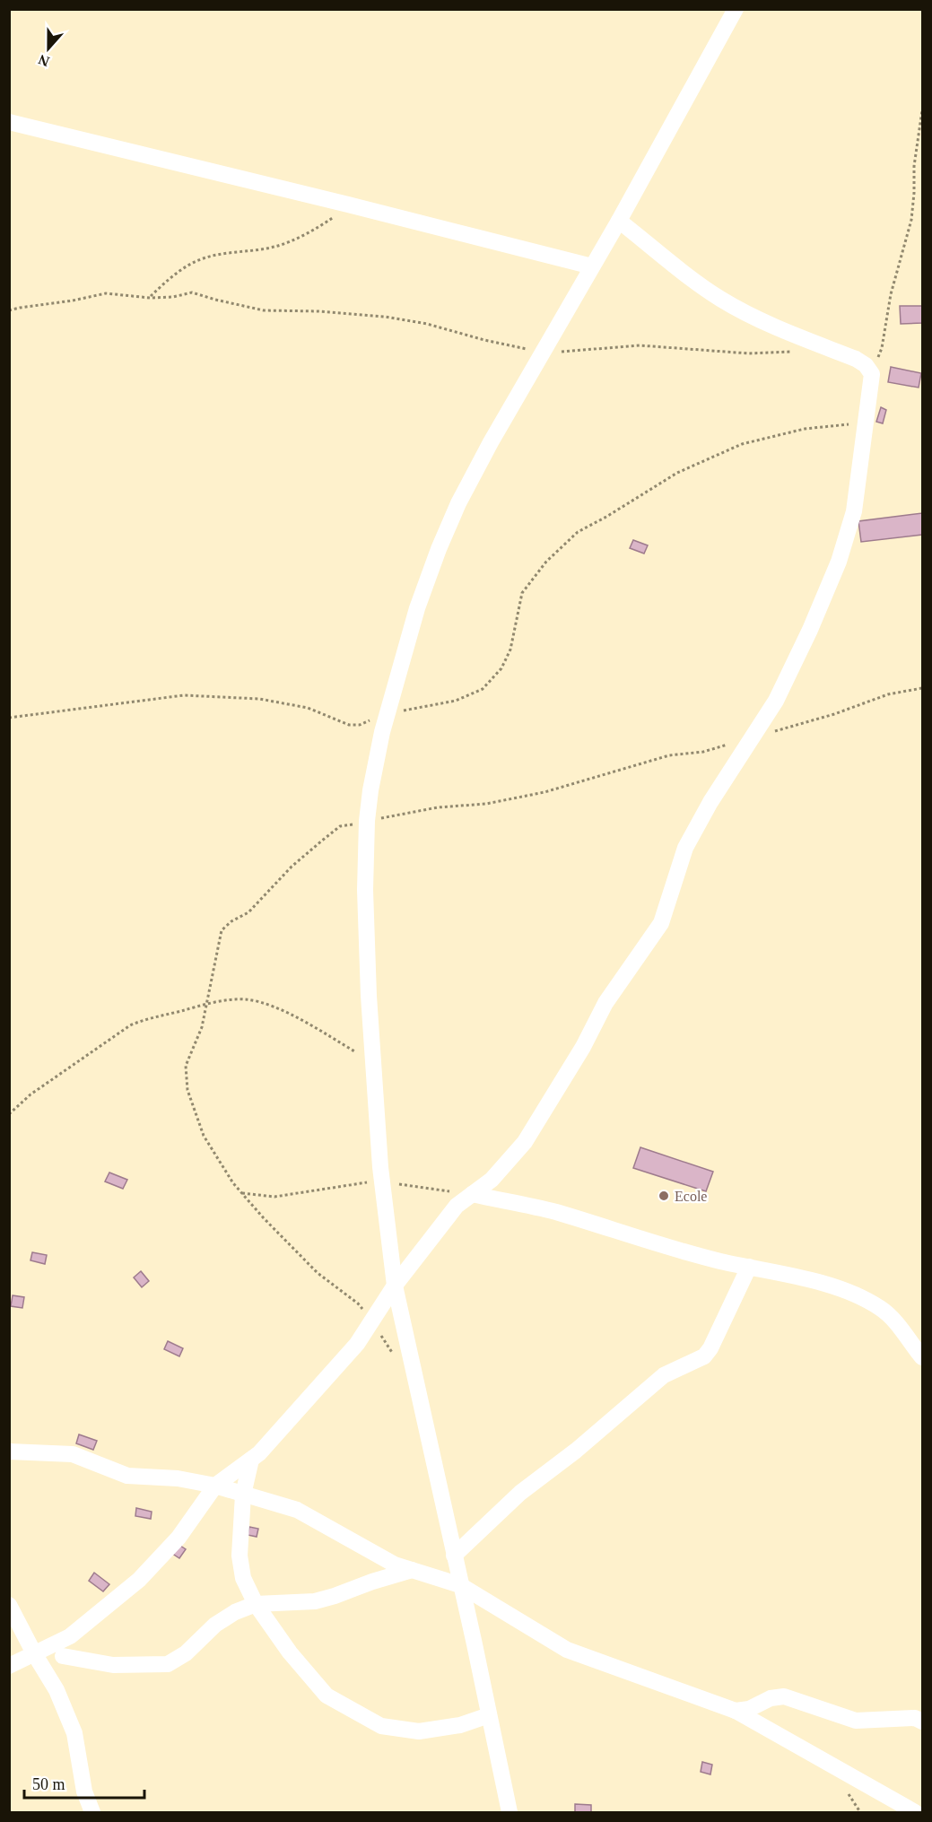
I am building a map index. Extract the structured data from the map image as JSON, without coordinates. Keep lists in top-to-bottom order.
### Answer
{
  "places": ["Ecole"],
  "scale_bar": "50 m",
  "north": "bottom"
}
